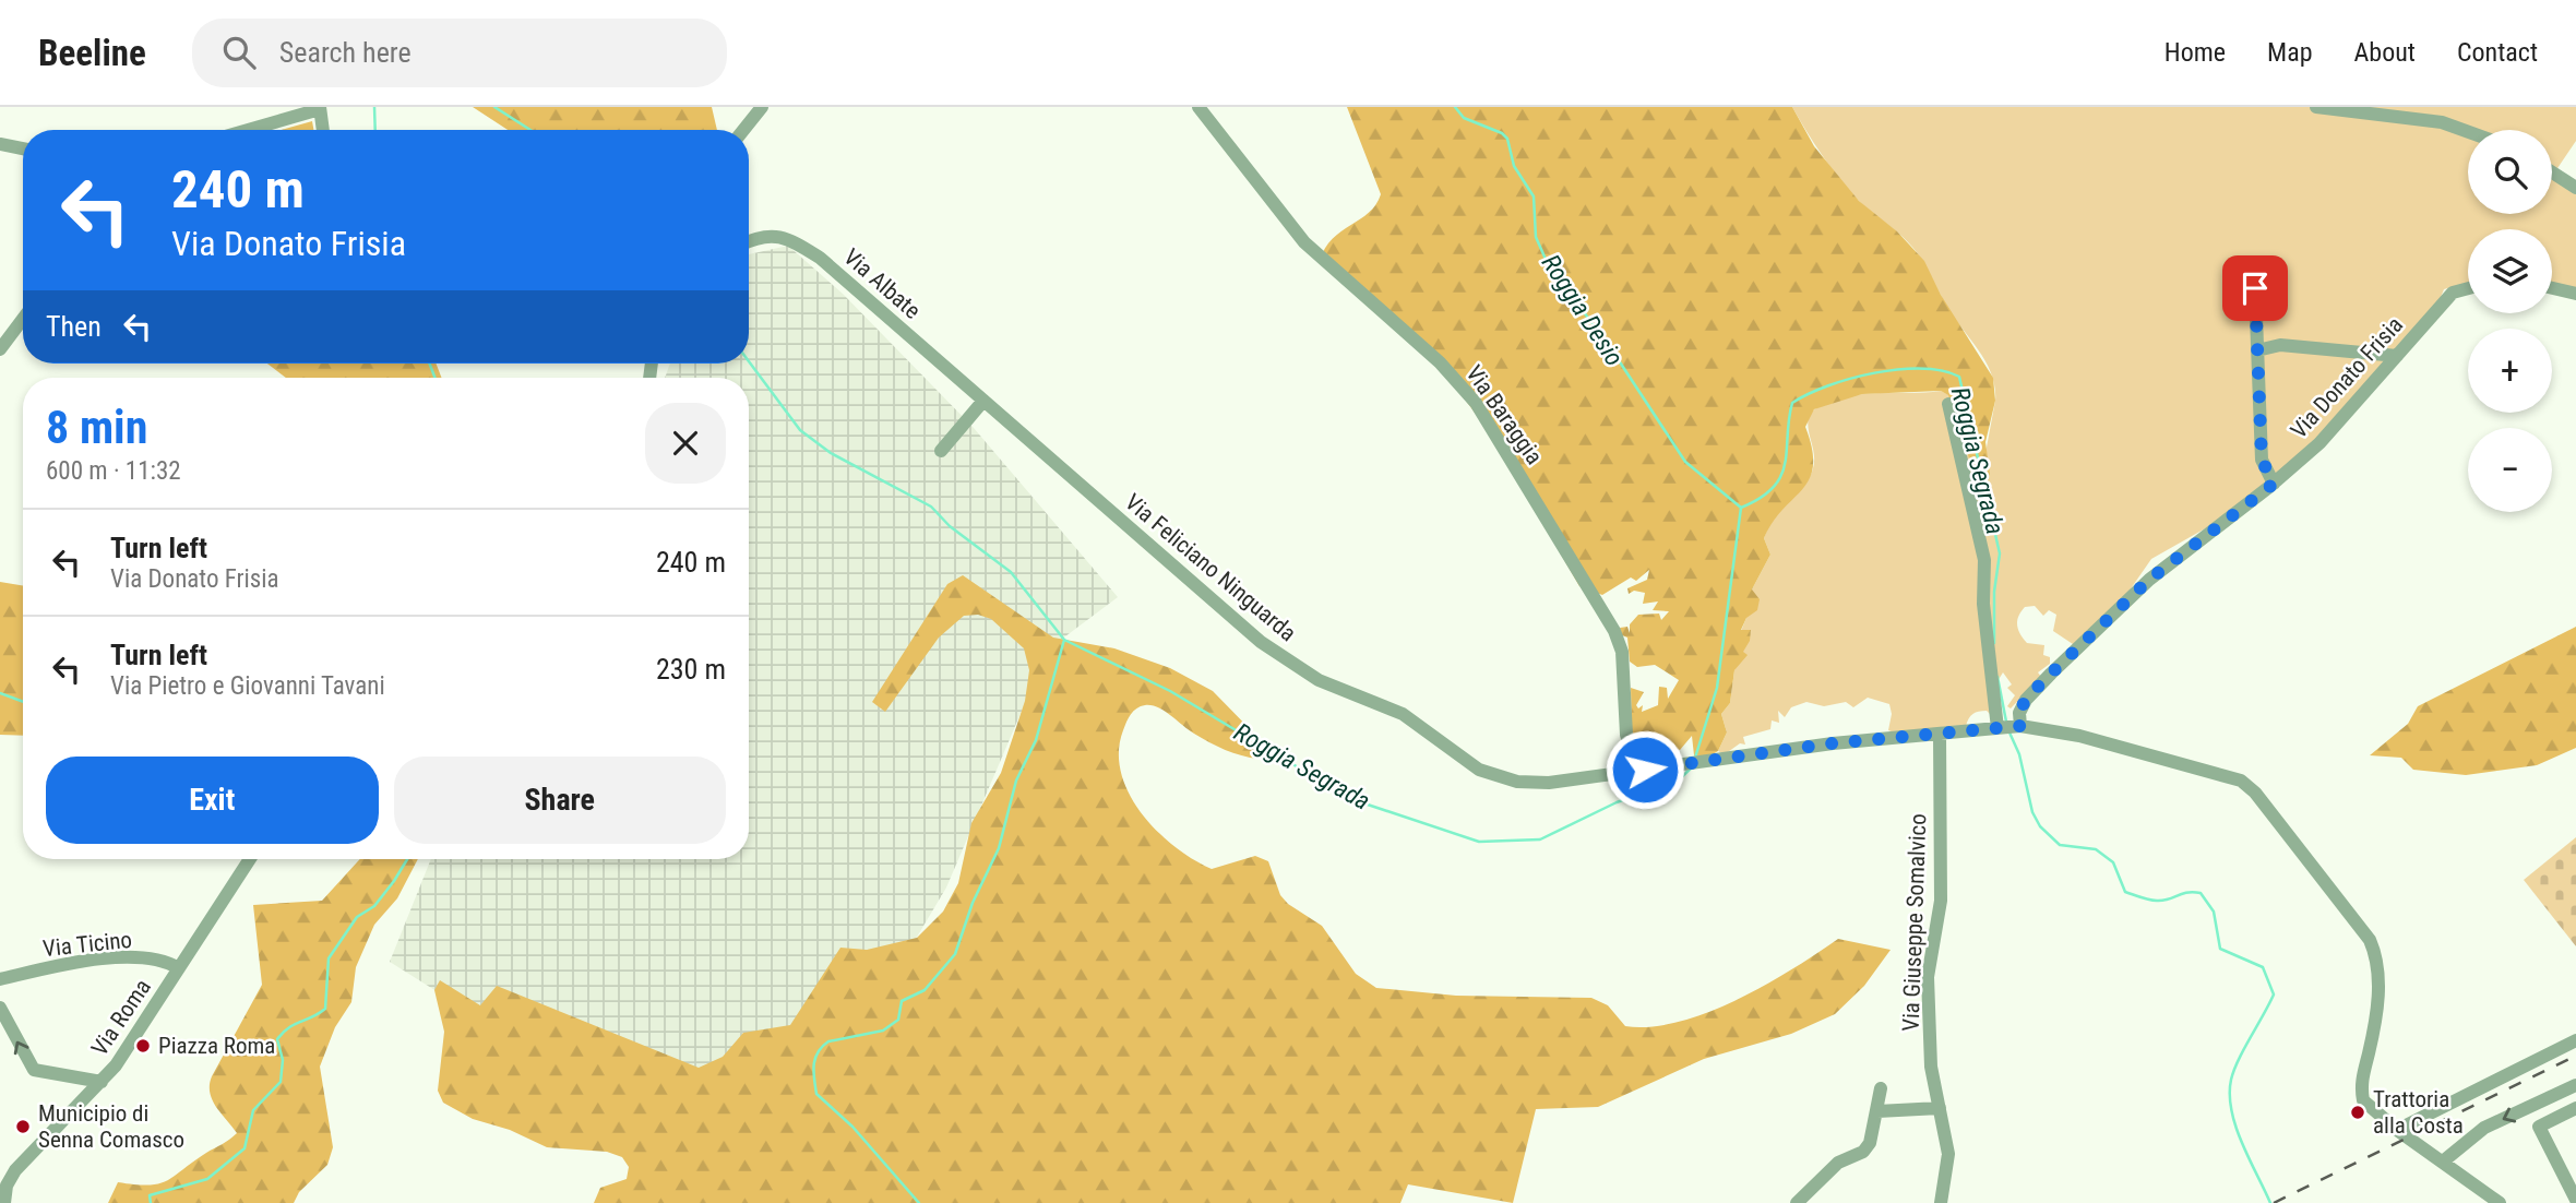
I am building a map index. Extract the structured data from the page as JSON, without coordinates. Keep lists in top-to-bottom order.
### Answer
{
  "streets": {
    "street": [
      "Via Albate",
      "Via Donato Frisia",
      "Via Baraggia",
      "Via Feliciano Ninguarda",
      "Via Giuseppe Somalvico",
      "Via Ticino",
      "Via Roma"
    ]
  },
  "crossings": [
    ["Via Albate", "Via Feliciano Ninguarda"],
    ["Via Donato Frisia", "Via Feliciano Ninguarda"],
    ["Via Baraggia", "Via Feliciano Ninguarda"],
    ["Via Feliciano Ninguarda", "Via Giuseppe Somalvico"],
    ["Via Ticino", "Via Roma"]
  ],
  "water": ["Roggia Desio", "Roggia Segrada"],
  "places": ["Piazza Roma", "Trattoria alla Costa", "Municipio di Senna Comasco"],
  "page": {
    "header": "Beeline",
    "search": "Search here",
    "nav": [
      "Home",
      "Map",
      "About",
      "Contact"
    ],
    "map_buttons": ["+", "−"],
    "turn": ["240 m", "Via Donato Frisia"],
    "then": "Then",
    "heading": ["8 min", "600 m · 11:32"],
    "list": [
      {
        "name": "Turn left",
        "note": "Via Donato Frisia",
        "value": "240 m"
      },
      {
        "name": "Turn left",
        "note": "Via Pietro e Giovanni Tavani",
        "value": "230 m"
      }
    ],
    "buttons": ["Exit", "Share"]
  }
}
